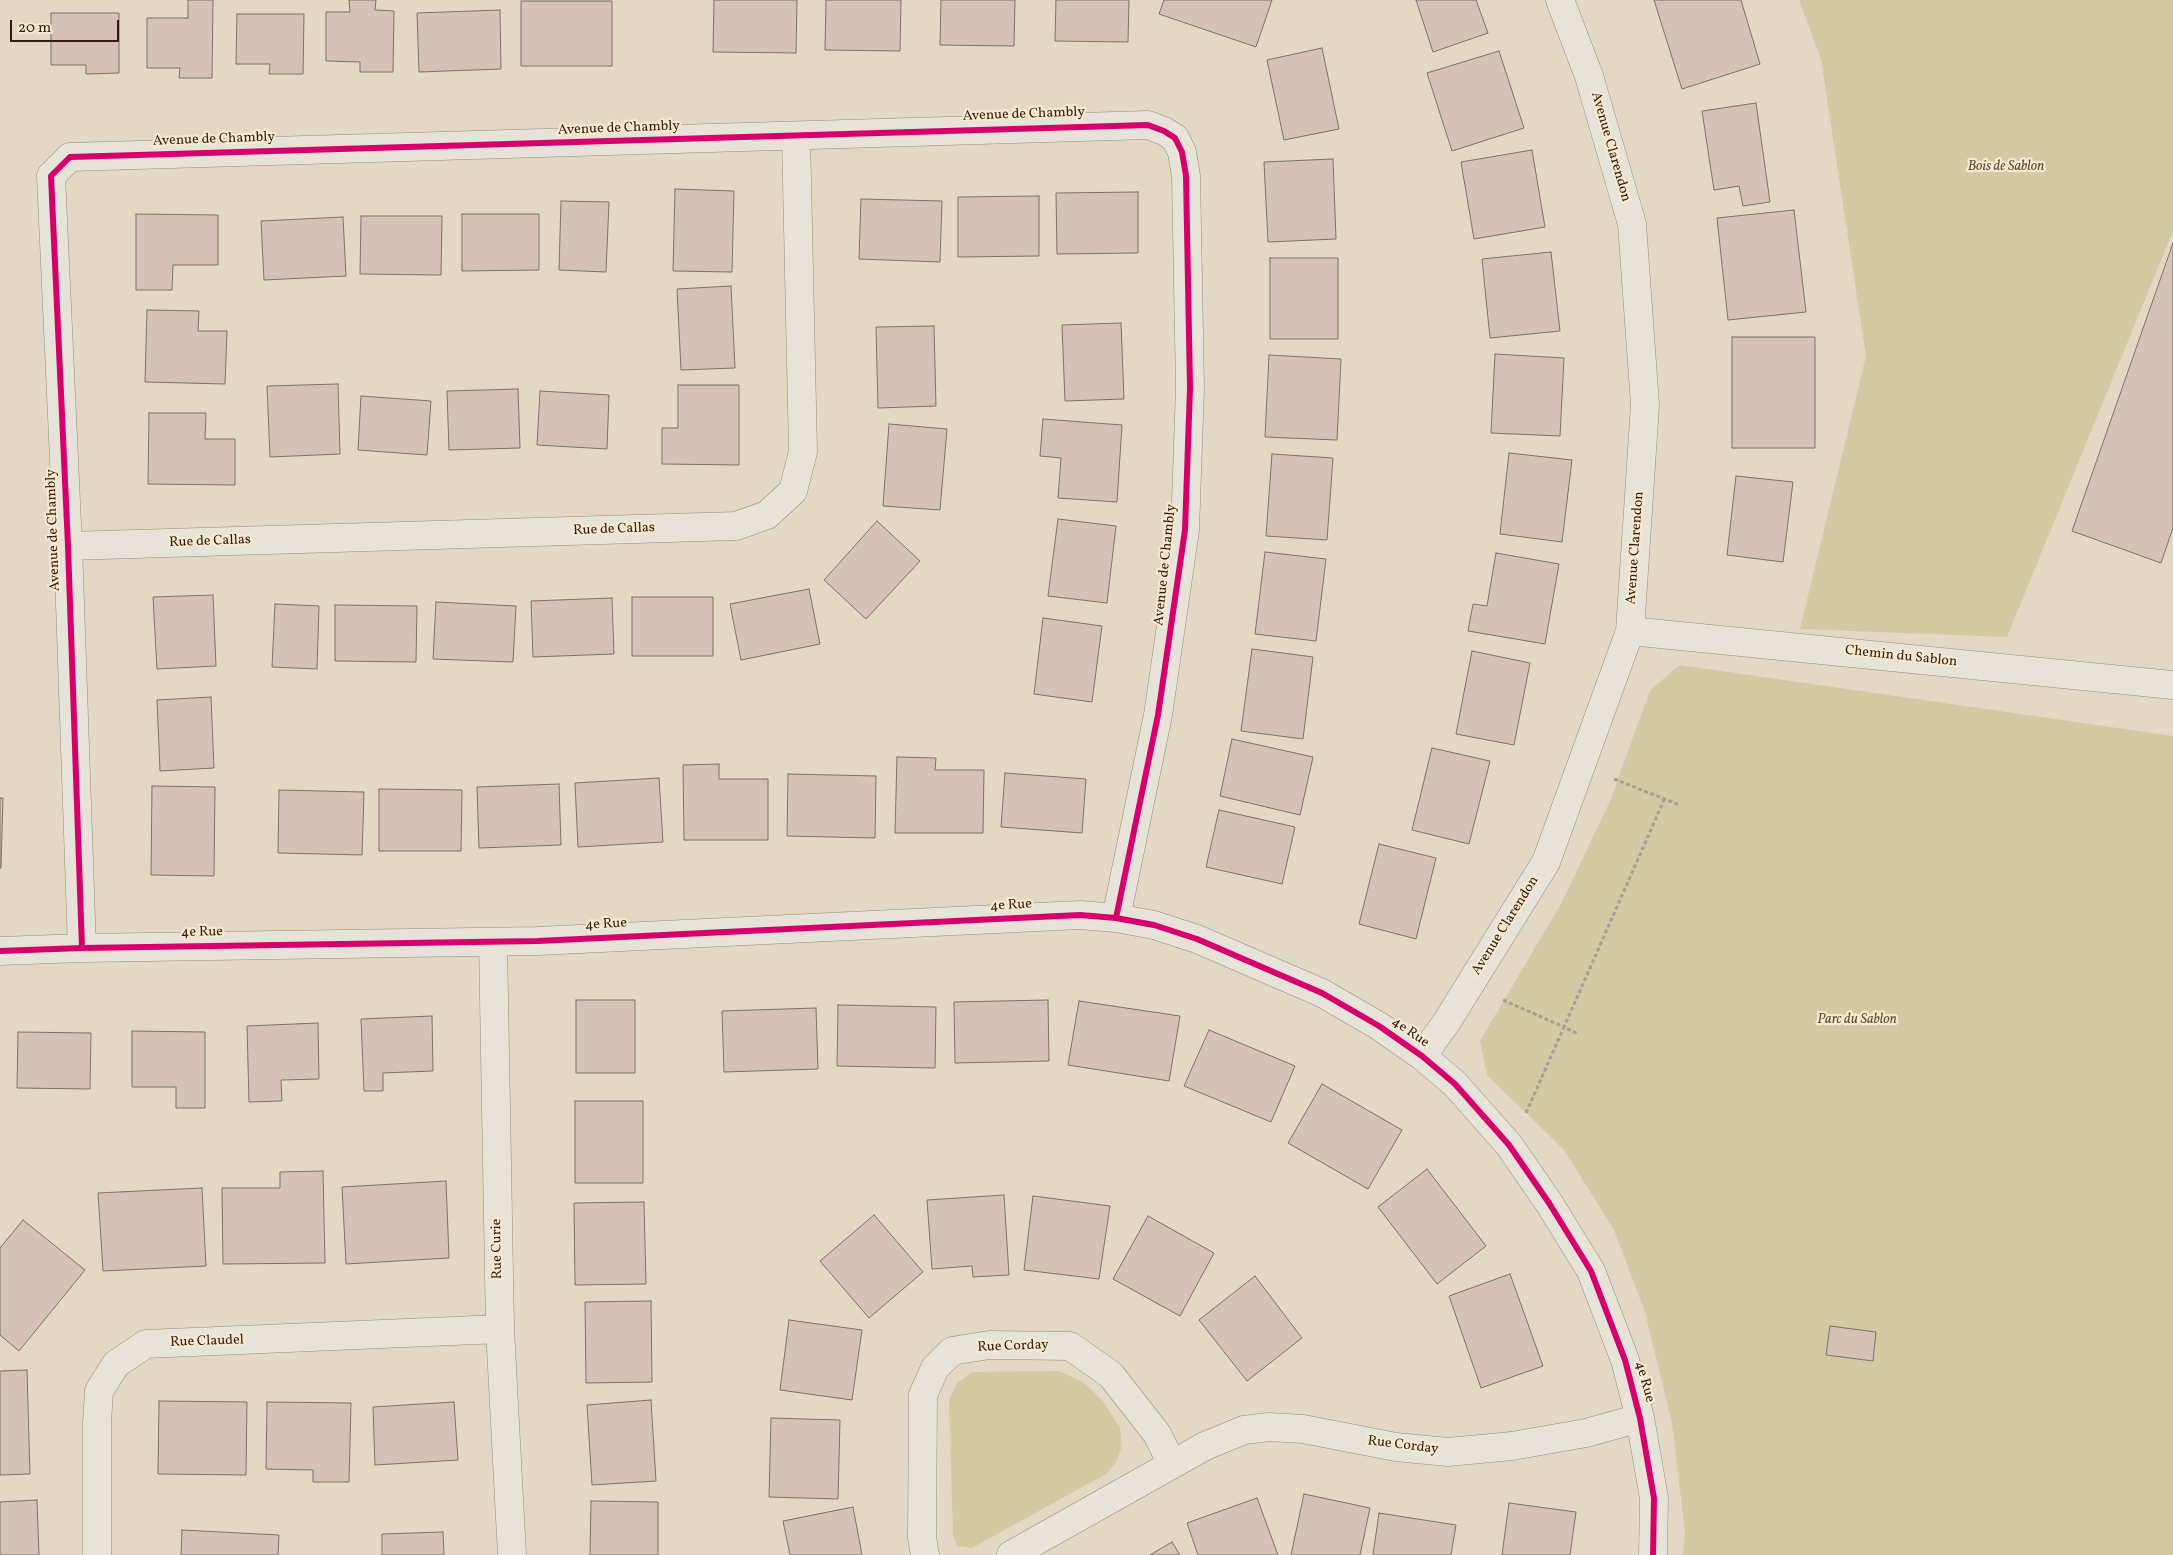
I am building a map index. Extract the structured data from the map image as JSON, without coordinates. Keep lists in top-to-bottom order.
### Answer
{
  "streets": {
    "street": [
      "Avenue de Chambly",
      "Avenue Clarendon",
      "Rue de Callas",
      "Chemin du Sablon",
      "4e Rue",
      "Rue Curie",
      "Rue Claudel",
      "Rue Corday"
    ]
  },
  "crossings": [
    ["Avenue de Chambly", "Rue de Callas"],
    ["Avenue de Chambly", "4e Rue"],
    ["Avenue Clarendon", "Chemin du Sablon"],
    ["Avenue Clarendon", "4e Rue"],
    ["4e Rue", "Rue Curie"],
    ["4e Rue", "Rue Corday"],
    ["Rue Curie", "Rue Claudel"]
  ],
  "parks": ["Bois de Sablon", "Parc du Sablon"],
  "scale_bar": "20 m"
}
